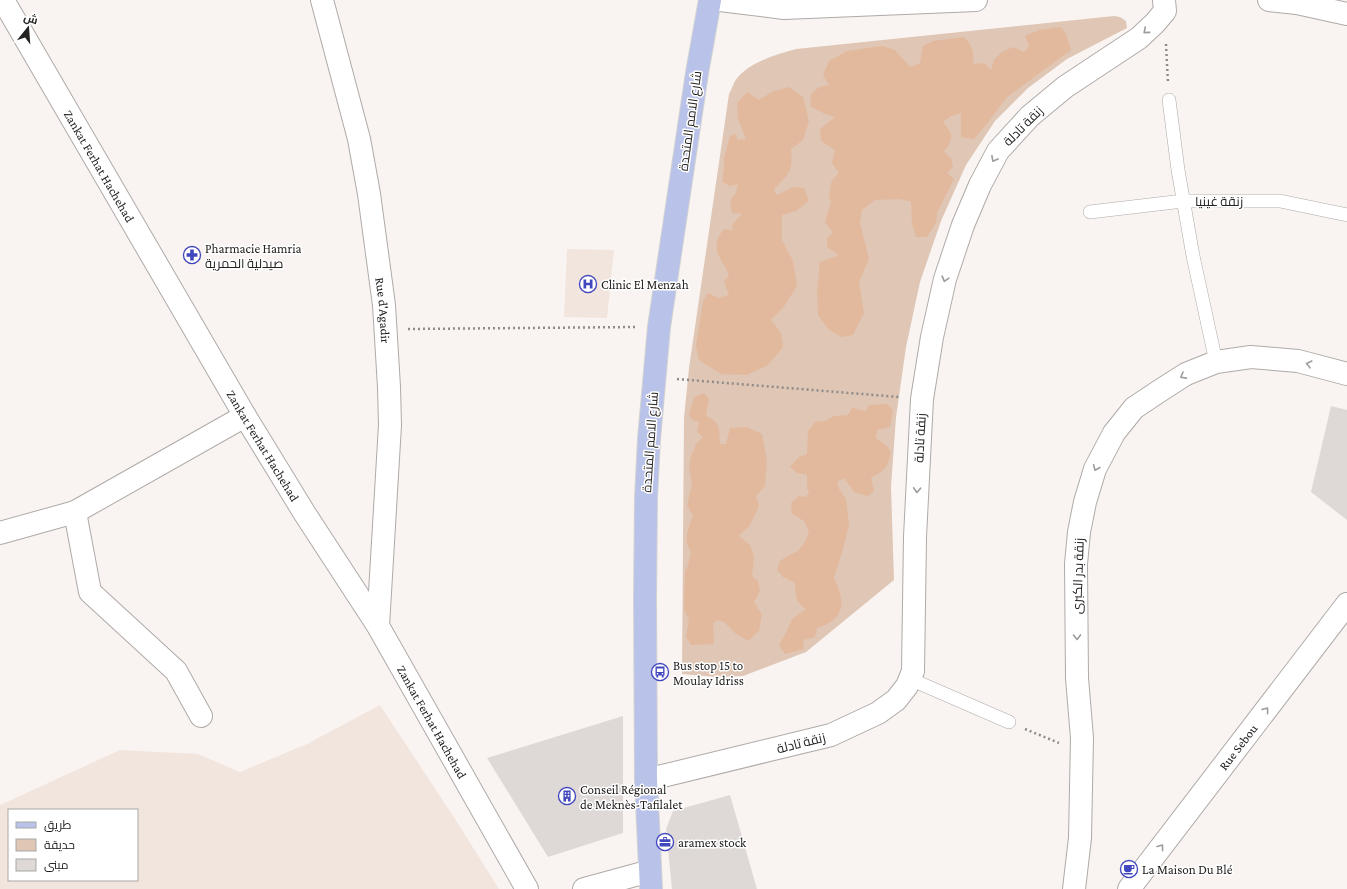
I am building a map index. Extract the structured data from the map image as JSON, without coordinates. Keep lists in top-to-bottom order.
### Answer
{
  "streets": {
    "main road": ["شارع الامم المتحدة"],
    "street": [
      "زنقة تادلة",
      "Zankat Ferhat Hachehad",
      "Rue d'Agadir",
      "زنقة بدر الكبرى",
      "Rue Sebou"
    ],
    "lane": ["زنقة غينيا"]
  },
  "crossings": [
    ["شارع الامم المتحدة", "زنقة تادلة"],
    ["Zankat Ferhat Hachehad", "Rue d'Agadir"]
  ],
  "one_way": ["زنقة تادلة", "Rue Sebou"],
  "places": {
    "pharmacy": ["Pharmacie Hamria صيدلية الحمرية"],
    "hospital": ["Clinic El Menzah"],
    "bus stop": ["Bus stop 15 to Moulay Idriss"],
    "building": ["Conseil Régional de Meknès-Tafilalet"],
    "office": ["aramex stock"],
    "cafe": ["La Maison Du Blé"]
  },
  "legend": ["طريق", "حديقة", "مبنى"],
  "north": "top"
}
